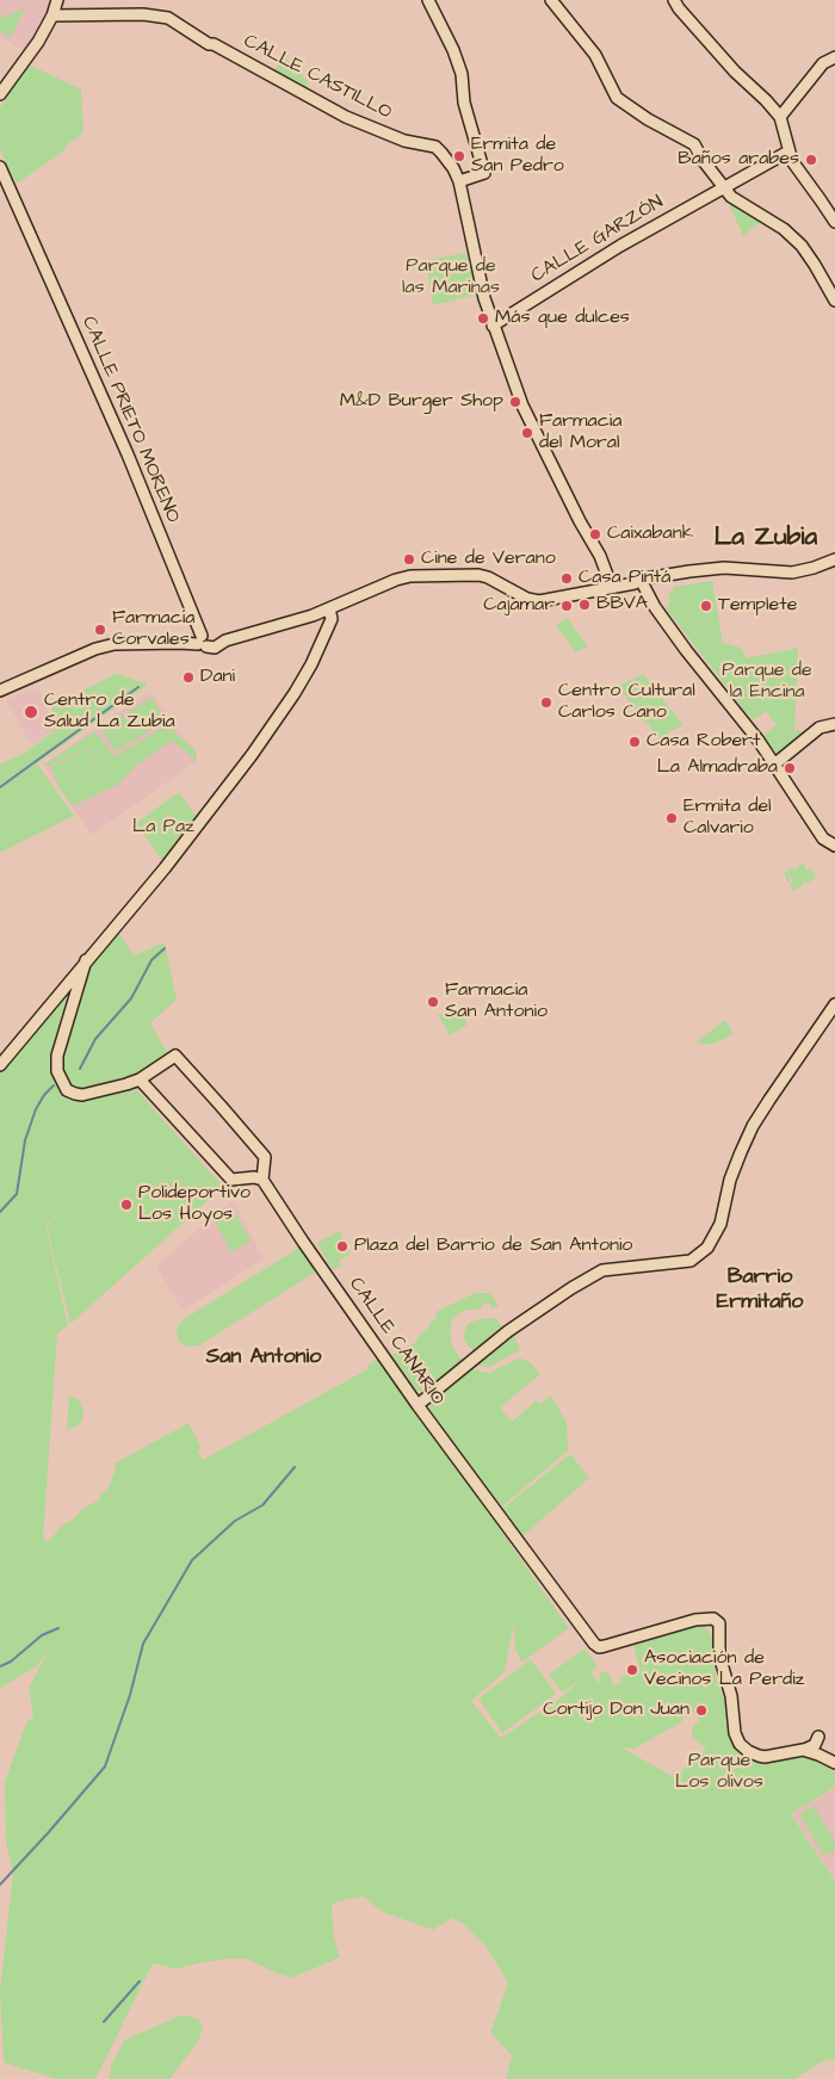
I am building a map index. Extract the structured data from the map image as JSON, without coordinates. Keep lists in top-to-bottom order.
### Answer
{
  "streets": {
    "street": [
      "CALLE CASTILLO",
      "CALLE GARZÓN",
      "CALLE PRIETO MORENO",
      "CALLE CANARIO"
    ]
  },
  "districts": ["La Zubia", "Barrio Ermitaño", "San Antonio"],
  "parks": [
    "Parque de las Marinas",
    "Parque de la Encina",
    "La Paz",
    "Parque Los olivos"
  ],
  "places": [
    "Ermita de San Pedro",
    "Baños arabes",
    "Más que dulces",
    "M&D Burger Shop",
    "Farmacia del Moral",
    "Caixabank",
    "Cine de Verano",
    "Casa Pintá",
    "BBVA",
    "Cajamar",
    "Templete",
    "Farmacia Corvales",
    "Dani",
    "Centro Cultural Carlos Cano",
    "Centro de Salud La Zubia",
    "Casa Robert",
    "La Almadraba",
    "Ermita del Calvario",
    "Farmacia San Antonio",
    "Polideportivo Los Hoyos",
    "Plaza del Barrio de San Antonio",
    "Asociación de Vecinos La Perdiz",
    "Cortijo Don Juan"
  ]
}
